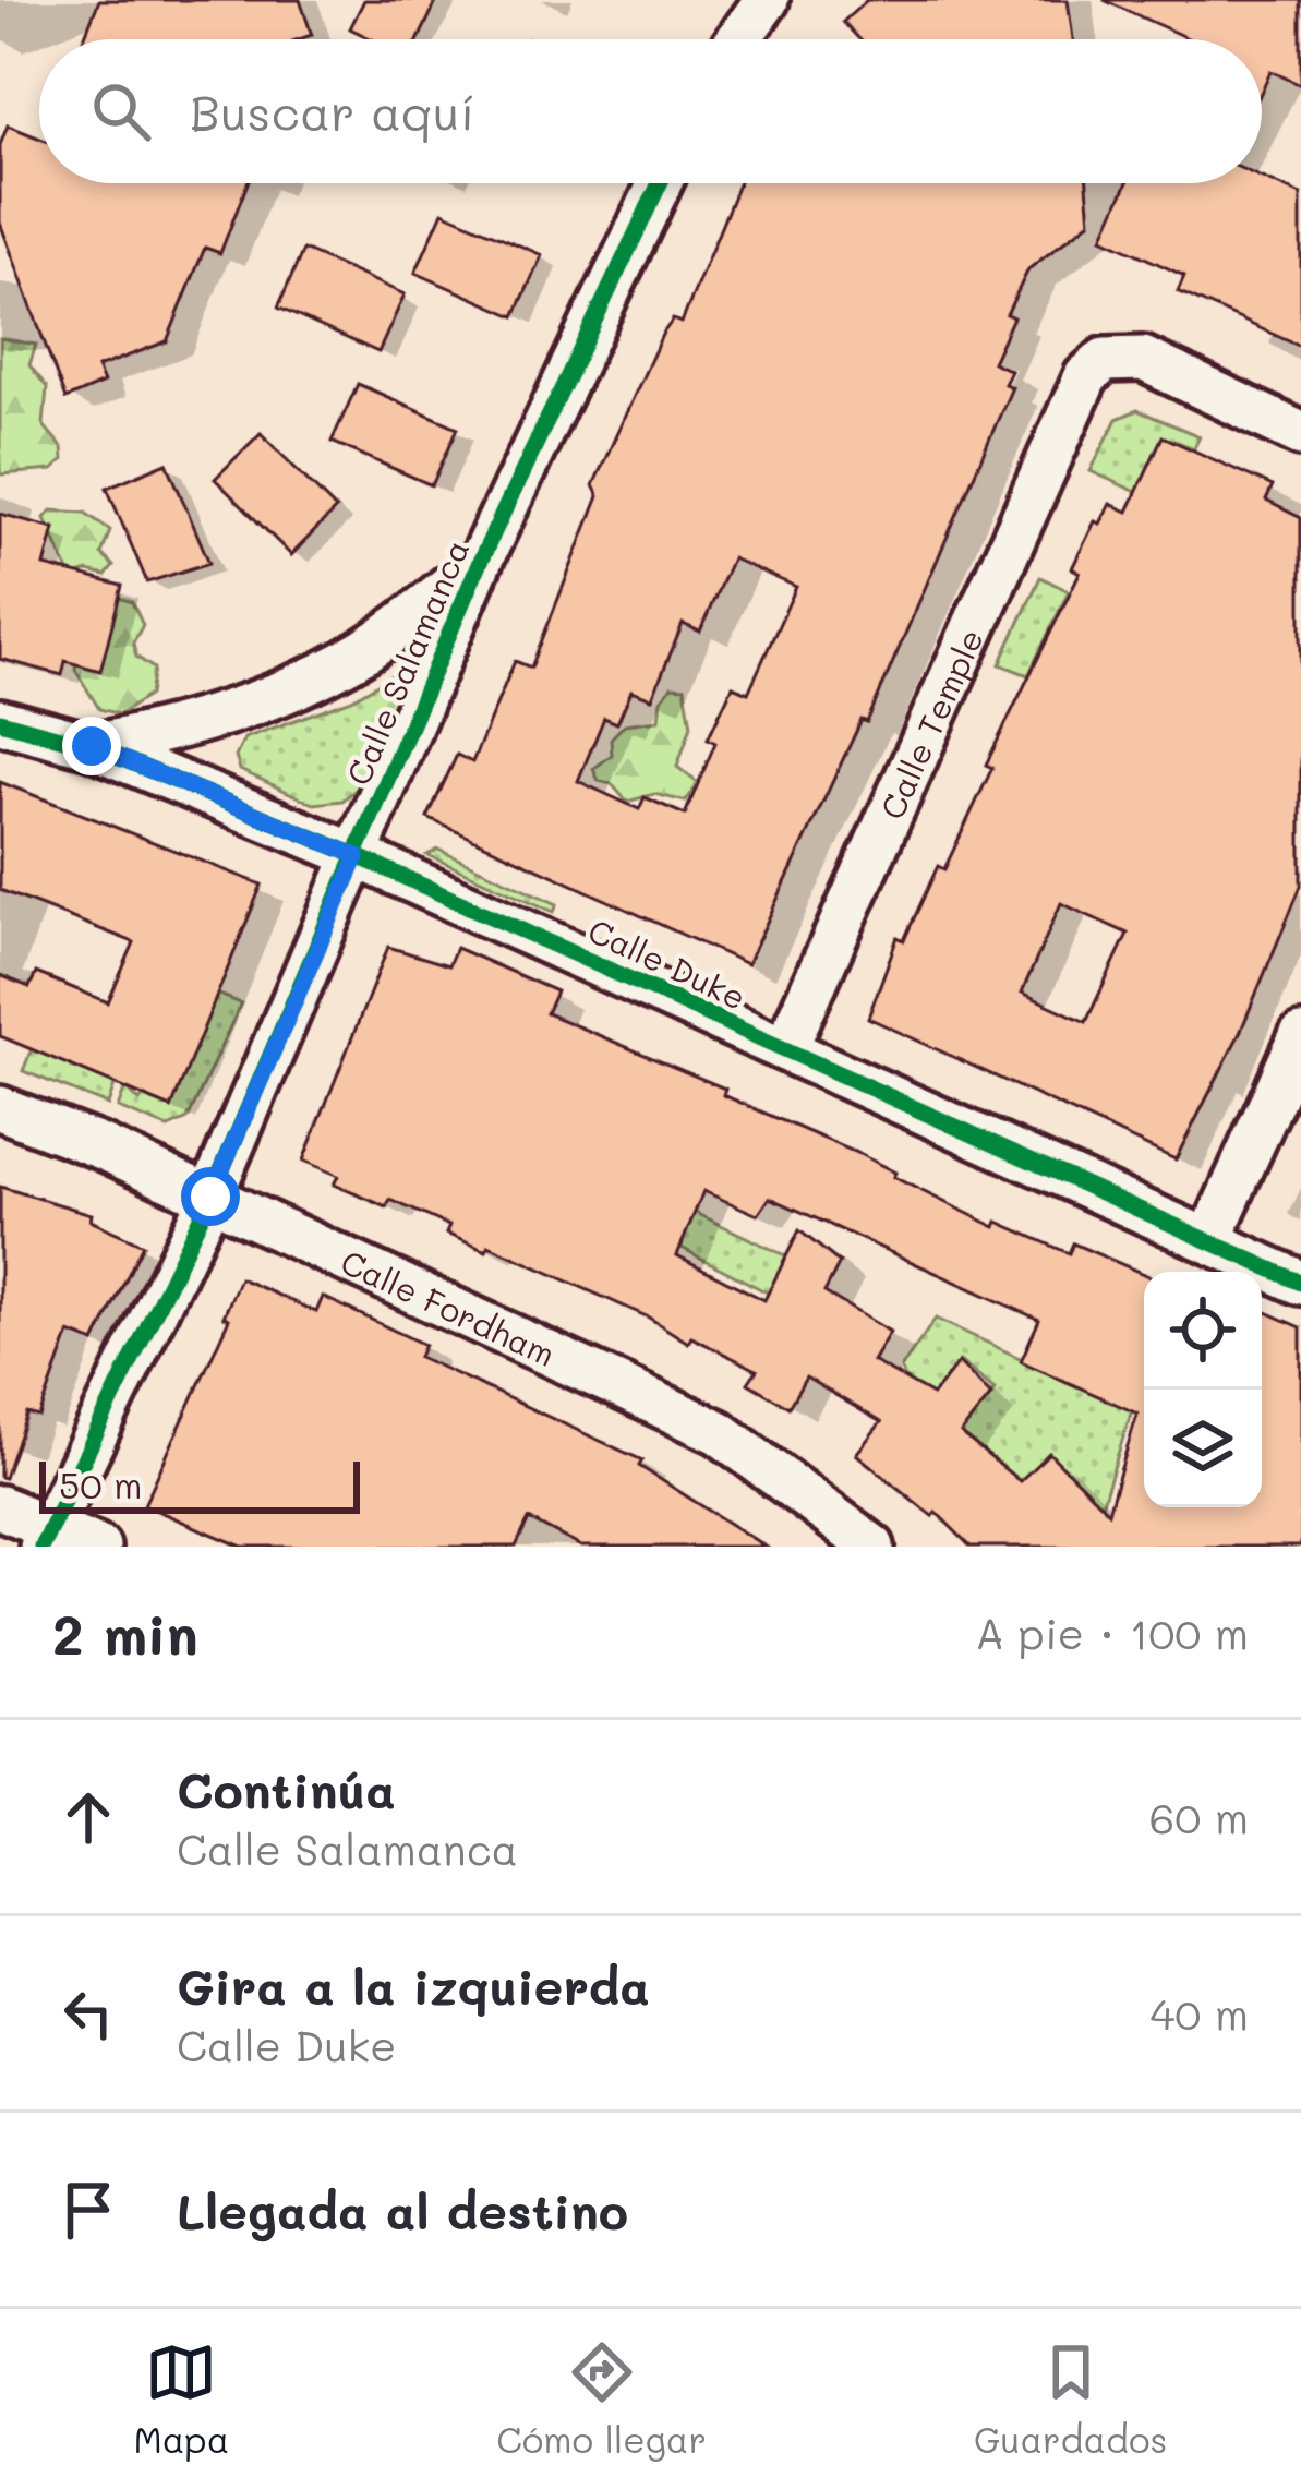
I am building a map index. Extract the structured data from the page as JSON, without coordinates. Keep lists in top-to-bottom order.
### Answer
{
  "streets": {
    "street": [
      "Calle Salamanca",
      "Calle Temple",
      "Calle Duke",
      "Calle Fordham"
    ]
  },
  "crossings": [
    ["Calle Salamanca", "Calle Duke"],
    ["Calle Salamanca", "Calle Fordham"],
    ["Calle Temple", "Calle Duke"]
  ],
  "scale_bar": "50 m",
  "page": {
    "search": "Buscar aquí",
    "scale": "50 m",
    "heading": ["2 min", "A pie · 100 m"],
    "list": [
      ["Continúa", "Calle Salamanca", "60 m"],
      ["Gira a la izquierda", "Calle Duke", "40 m"],
      "Llegada al destino"
    ],
    "nav": ["Mapa", "Cómo llegar", "Guardados"]
  }
}
